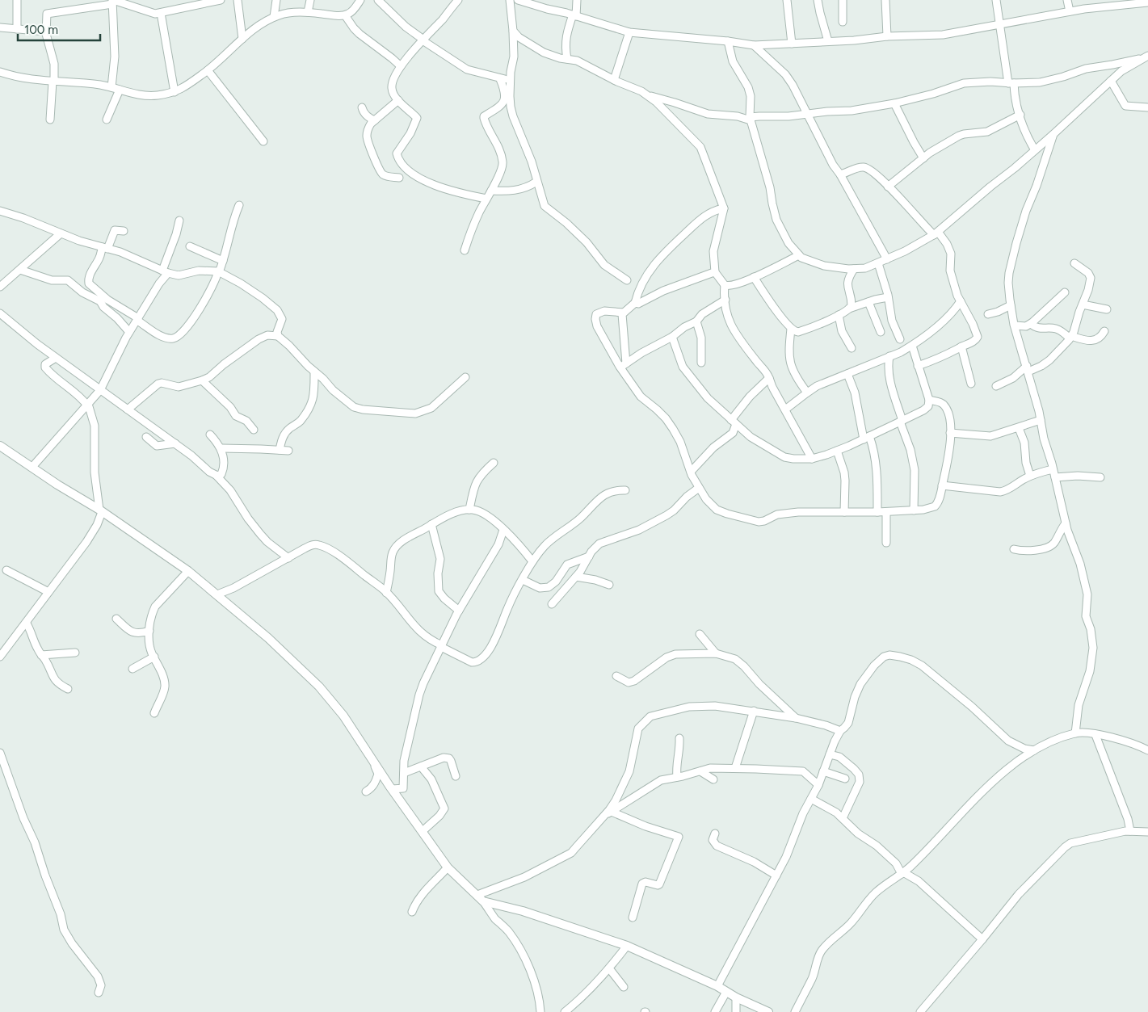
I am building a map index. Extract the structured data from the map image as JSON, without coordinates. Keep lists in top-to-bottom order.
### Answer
{
  "scale_bar": "100 m"
}
